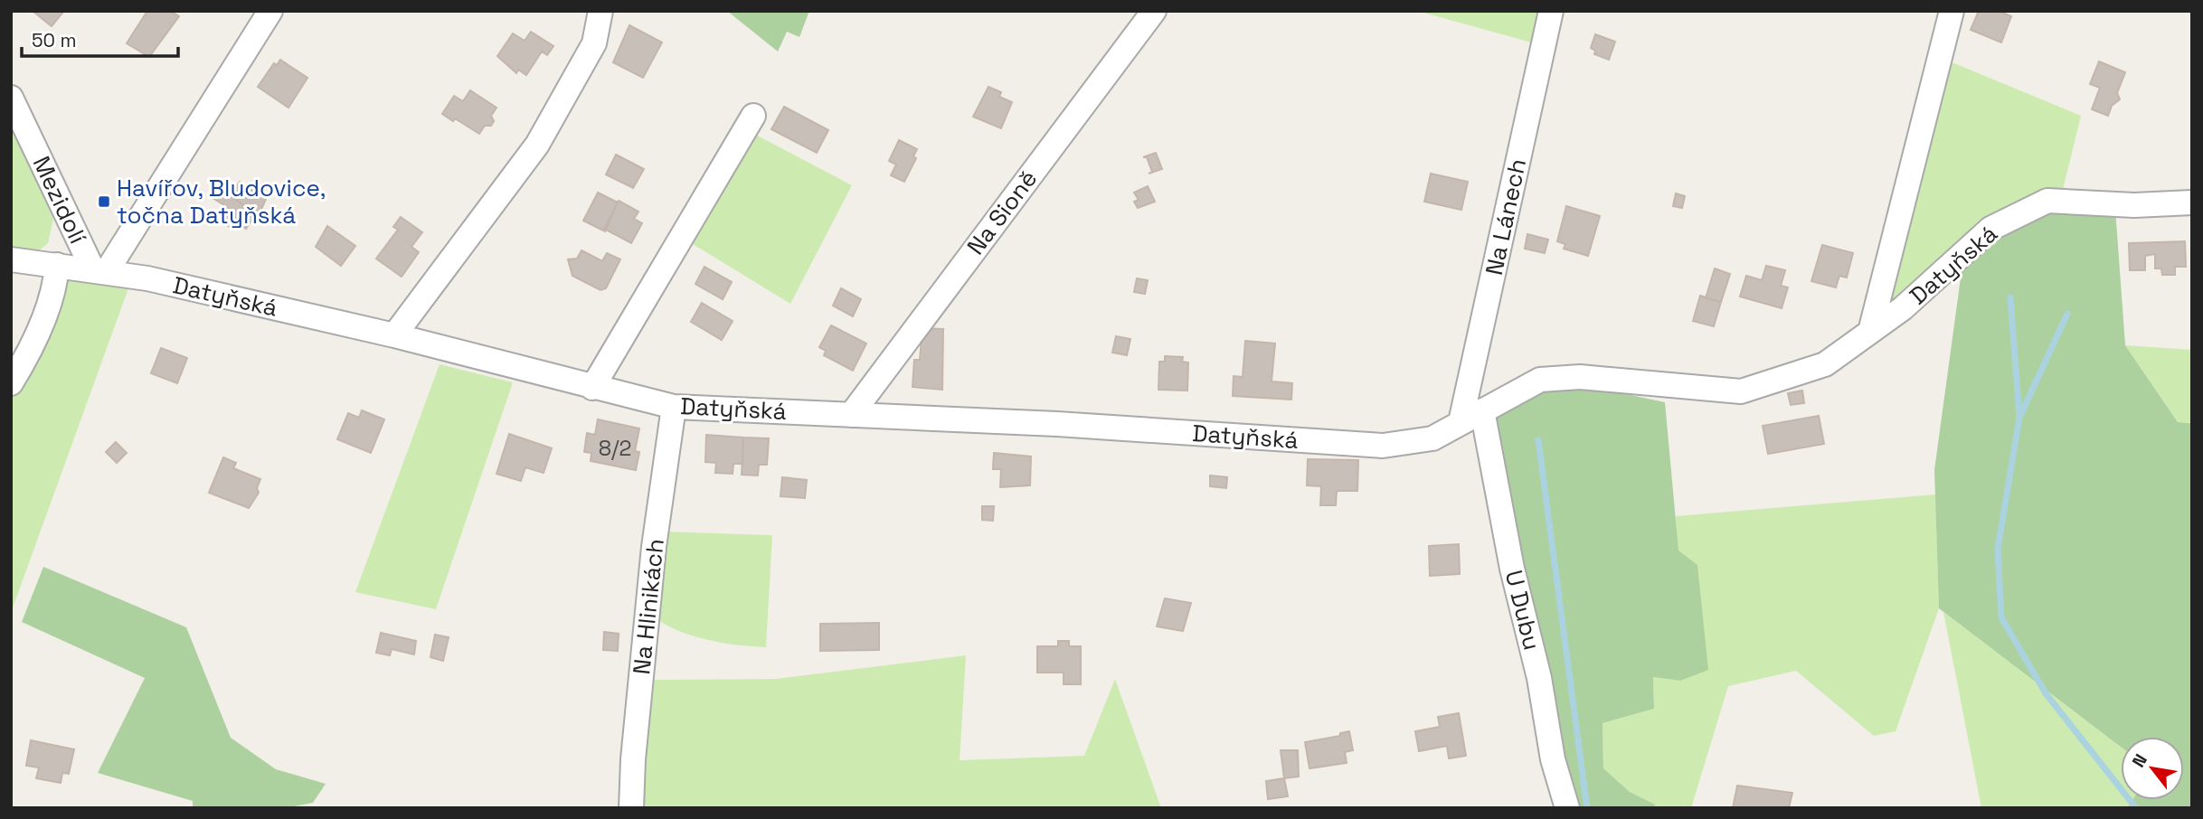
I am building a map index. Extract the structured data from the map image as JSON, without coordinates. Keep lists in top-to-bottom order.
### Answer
{
  "streets": {
    "street": [
      "Mezidolí",
      "Na Sioně",
      "Na Lánech",
      "Datyňská",
      "Na Hlinikách",
      "U Dubu"
    ]
  },
  "crossings": [
    ["Mezidolí", "Datyňská"],
    ["Na Sioně", "Datyňská"],
    ["Na Lánech", "Datyňská"],
    ["Datyňská", "Na Hlinikách"],
    ["Datyňská", "U Dubu"]
  ],
  "places": {
    "transit": ["Havířov, Bludovice, točna Datyňská"]
  },
  "house_numbers": ["8/2"],
  "scale_bar": "50 m",
  "north": "top left"
}
